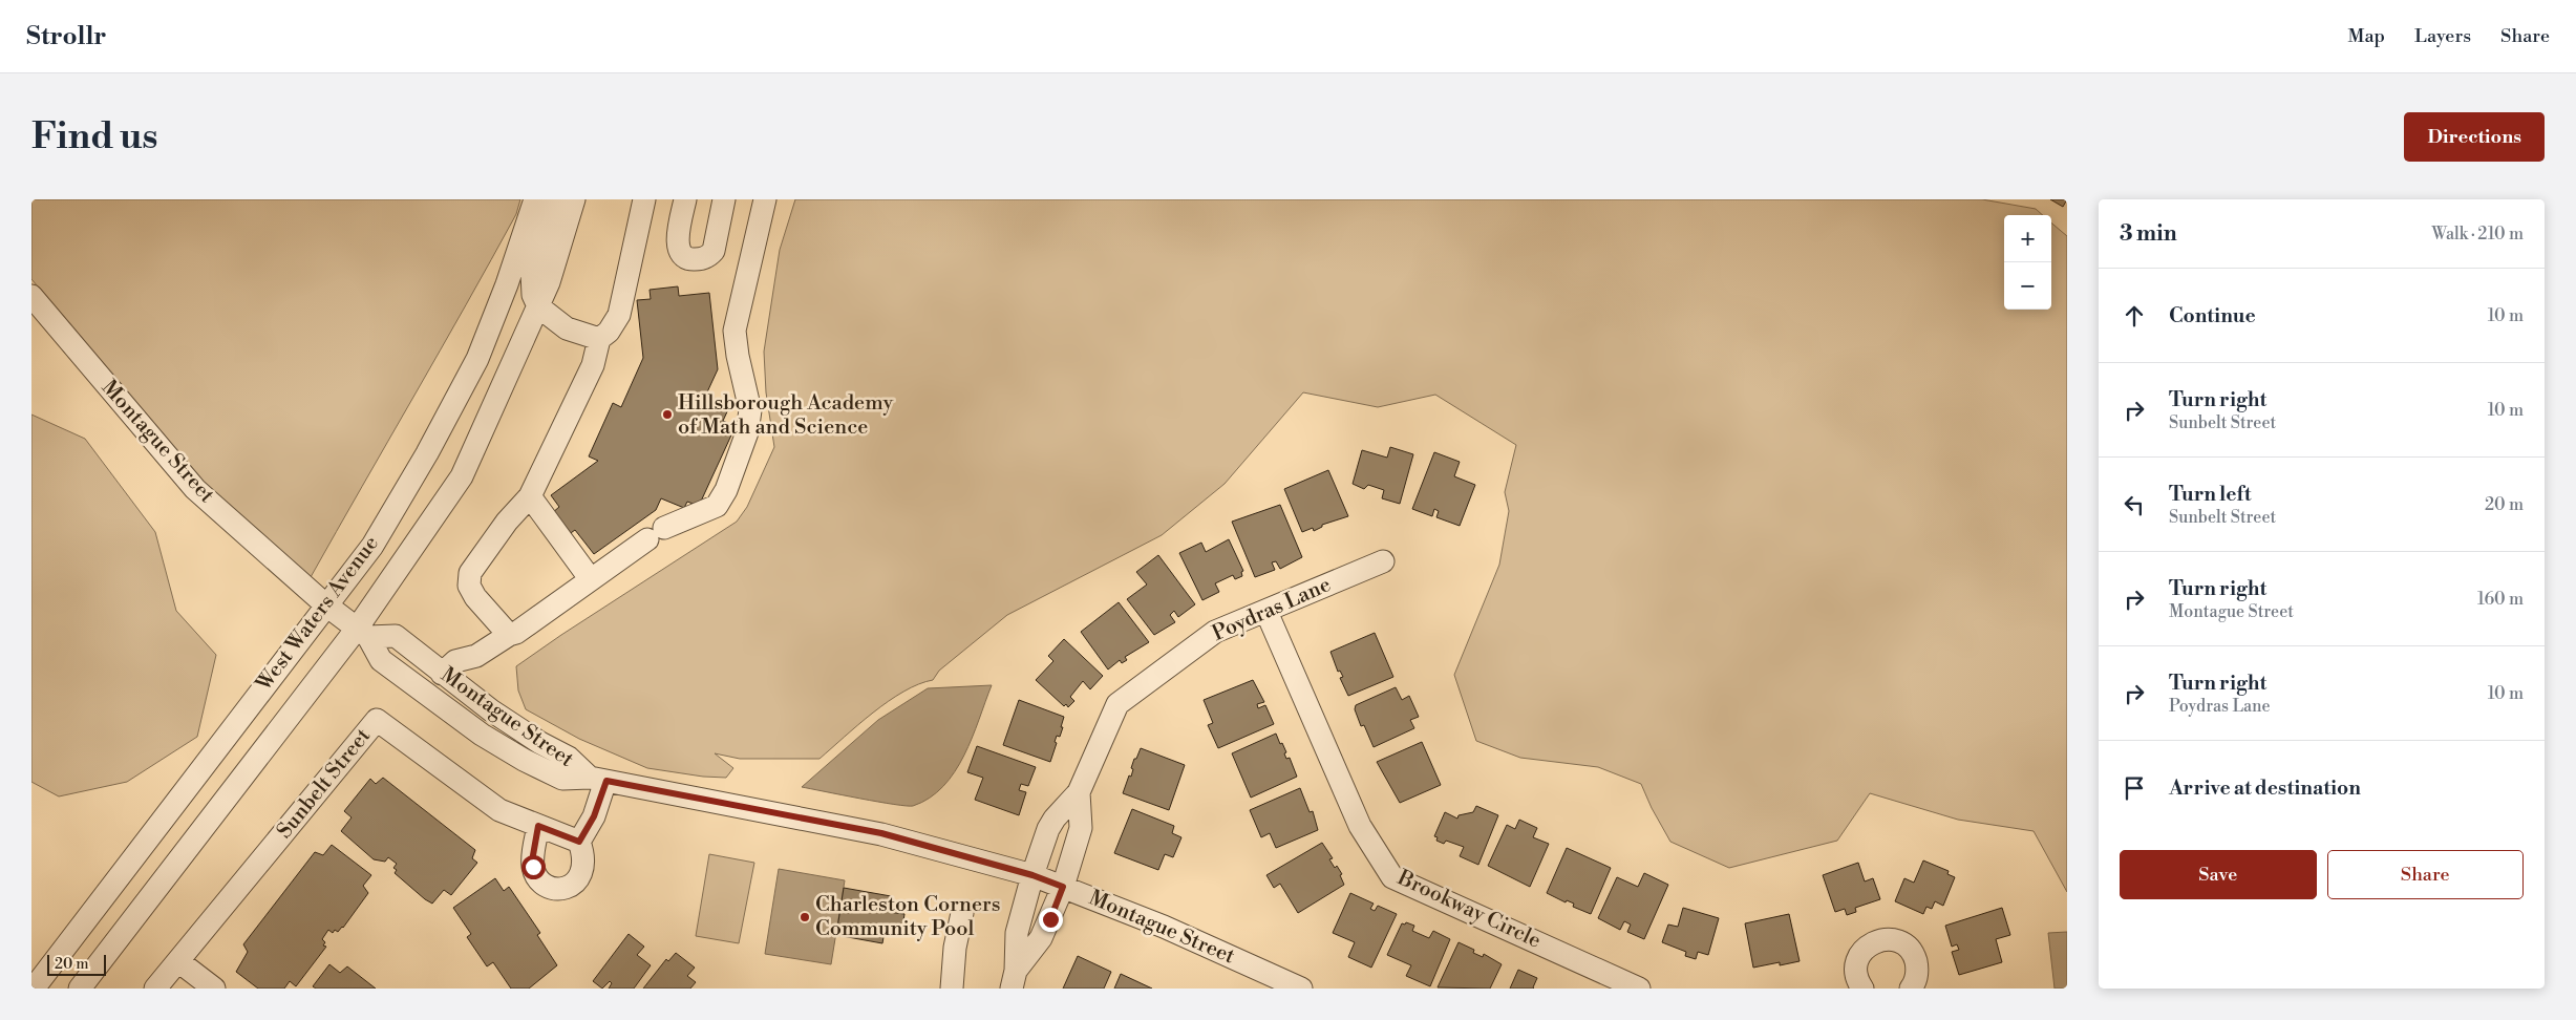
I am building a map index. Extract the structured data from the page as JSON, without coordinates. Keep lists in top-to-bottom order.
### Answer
{
  "streets": {
    "street": [
      "Montague Street",
      "Poydras Lane",
      "West Waters Avenue",
      "Sunbelt Street",
      "Brookway Circle"
    ]
  },
  "crossings": [
    ["Montague Street", "Poydras Lane"],
    ["Montague Street", "West Waters Avenue"],
    ["Poydras Lane", "Brookway Circle"]
  ],
  "places": ["Hillsborough Academy of Math and Science", "Charleston Corners Community Pool"],
  "scale_bar": "20 m",
  "page": {
    "header": "Strollr",
    "nav": ["Map", "Layers", "Share"],
    "buttons": [
      "Directions",
      ["Save", "Share"]
    ],
    "title": "Find us",
    "heading": ["3 min", "Walk · 210 m"],
    "map_buttons": ["+", "−"],
    "list": [
      ["Continue", "10 m"],
      ["Turn right", "Sunbelt Street", "10 m"],
      ["Turn left", "Sunbelt Street", "20 m"],
      ["Turn right", "Montague Street", "160 m"],
      ["Turn right", "Poydras Lane", "10 m"],
      "Arrive at destination"
    ],
    "scale": "20 m"
  }
}
